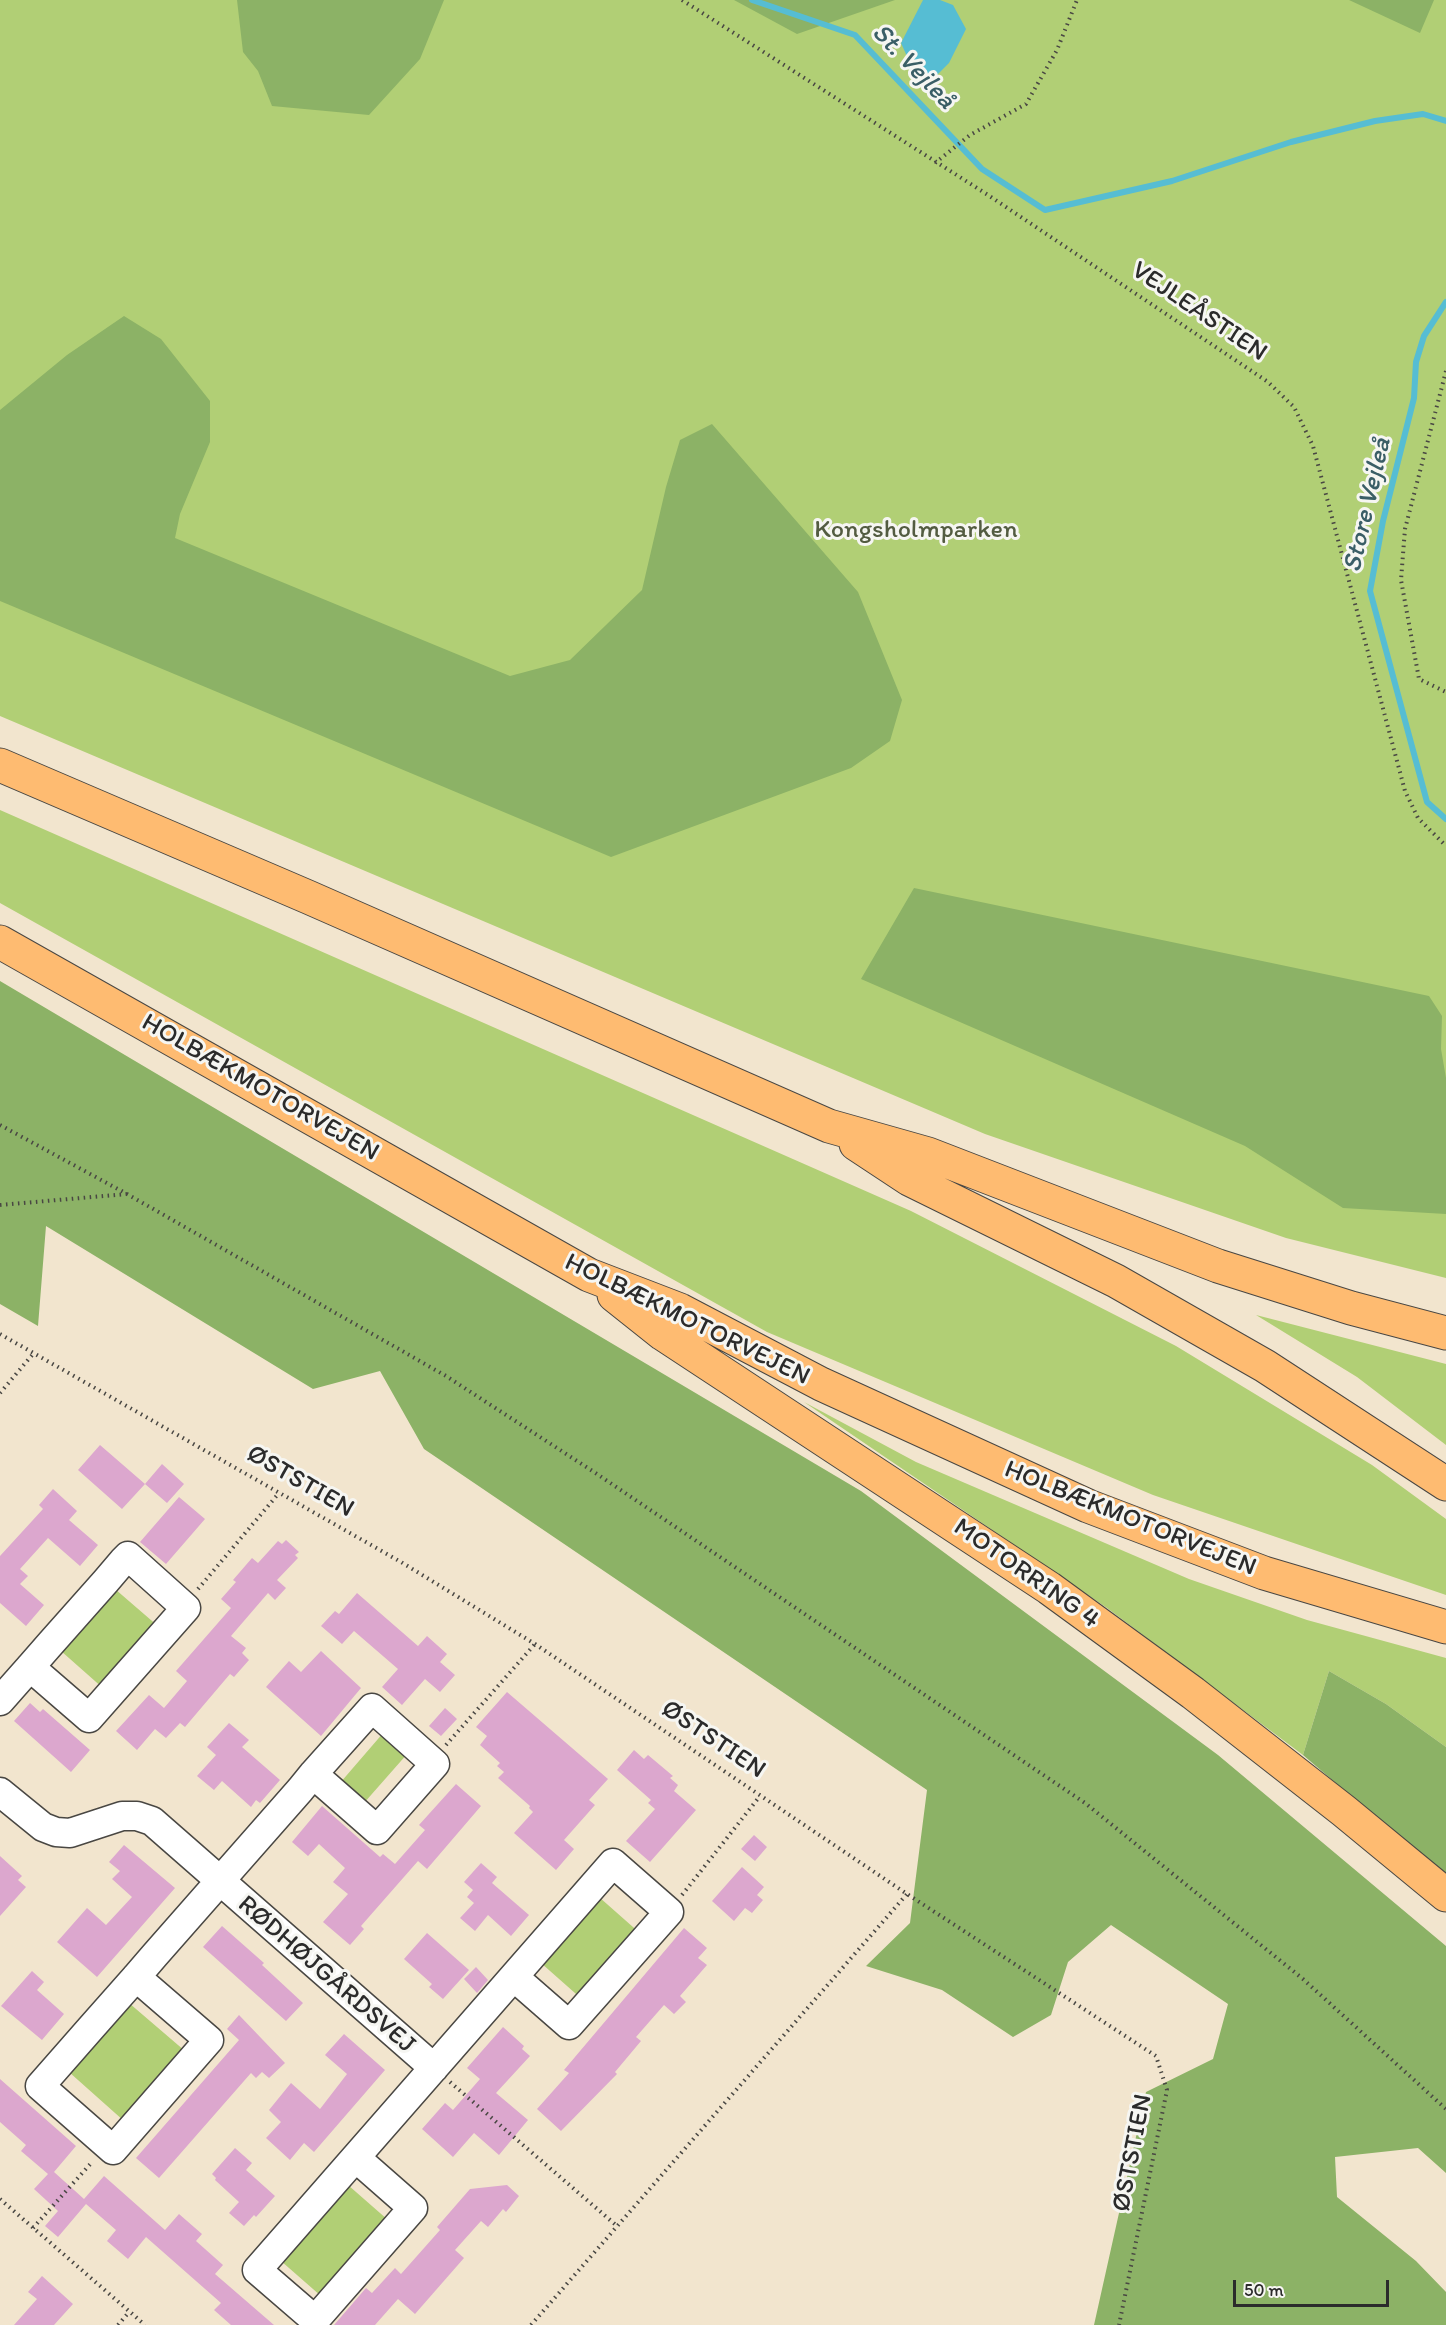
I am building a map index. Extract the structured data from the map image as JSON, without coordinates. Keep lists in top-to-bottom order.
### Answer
{
  "streets": {
    "highway": ["HOLBÆKMOTORVEJEN", "MOTORRING 4"],
    "street": ["RØDHØJGÅRDSVEJ"],
    "path": ["VEJLEÅSTIEN", "ØSTSTIEN"]
  },
  "crossings": [
    ["HOLBÆKMOTORVEJEN", "MOTORRING 4"]
  ],
  "water": ["St. Vejleå", "Store Vejleå"],
  "parks": ["Kongsholmparken"],
  "scale_bar": "50 m"
}
